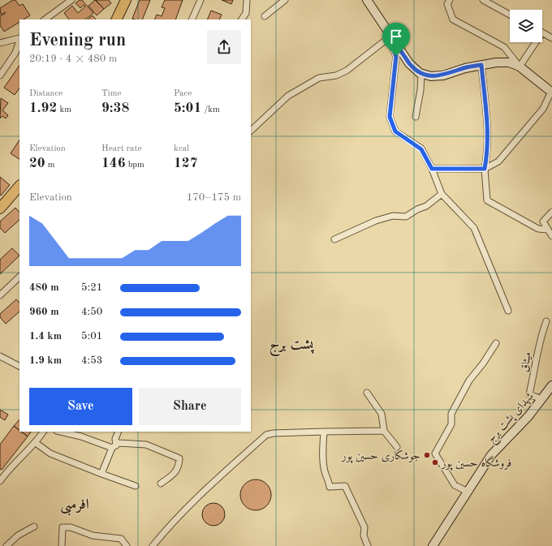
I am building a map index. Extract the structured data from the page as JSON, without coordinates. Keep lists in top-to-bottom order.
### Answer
{
  "streets": {
    "street": ["میثاق", "شهدای پشت برج"]
  },
  "crossings": [
    ["میثاق", "شهدای پشت برج"]
  ],
  "districts": ["پشت برج", "افرمبی"],
  "places": ["جوشکاری حسین پور", "فروشگاه حسین پور"],
  "page": {
    "heading": ["Evening run", "20:19 · 4 × 480 m"],
    "stats": [
      ["Distance", "1.92 km"],
      ["Time", "9:38"],
      ["Pace", "5:01 /km"],
      ["Elevation", "20 m"],
      ["Heart rate", "146 bpm"],
      ["kcal", "127"]
    ],
    "chart": ["Elevation", "170–175 m"],
    "list": [
      {
        "name": "480 m",
        "note": "5:21"
      },
      {
        "name": "960 m",
        "note": "4:50"
      },
      {
        "name": "1.4 km",
        "note": "5:01"
      },
      {
        "name": "1.9 km",
        "note": "4:53"
      }
    ],
    "buttons": ["Save", "Share"]
  }
}
